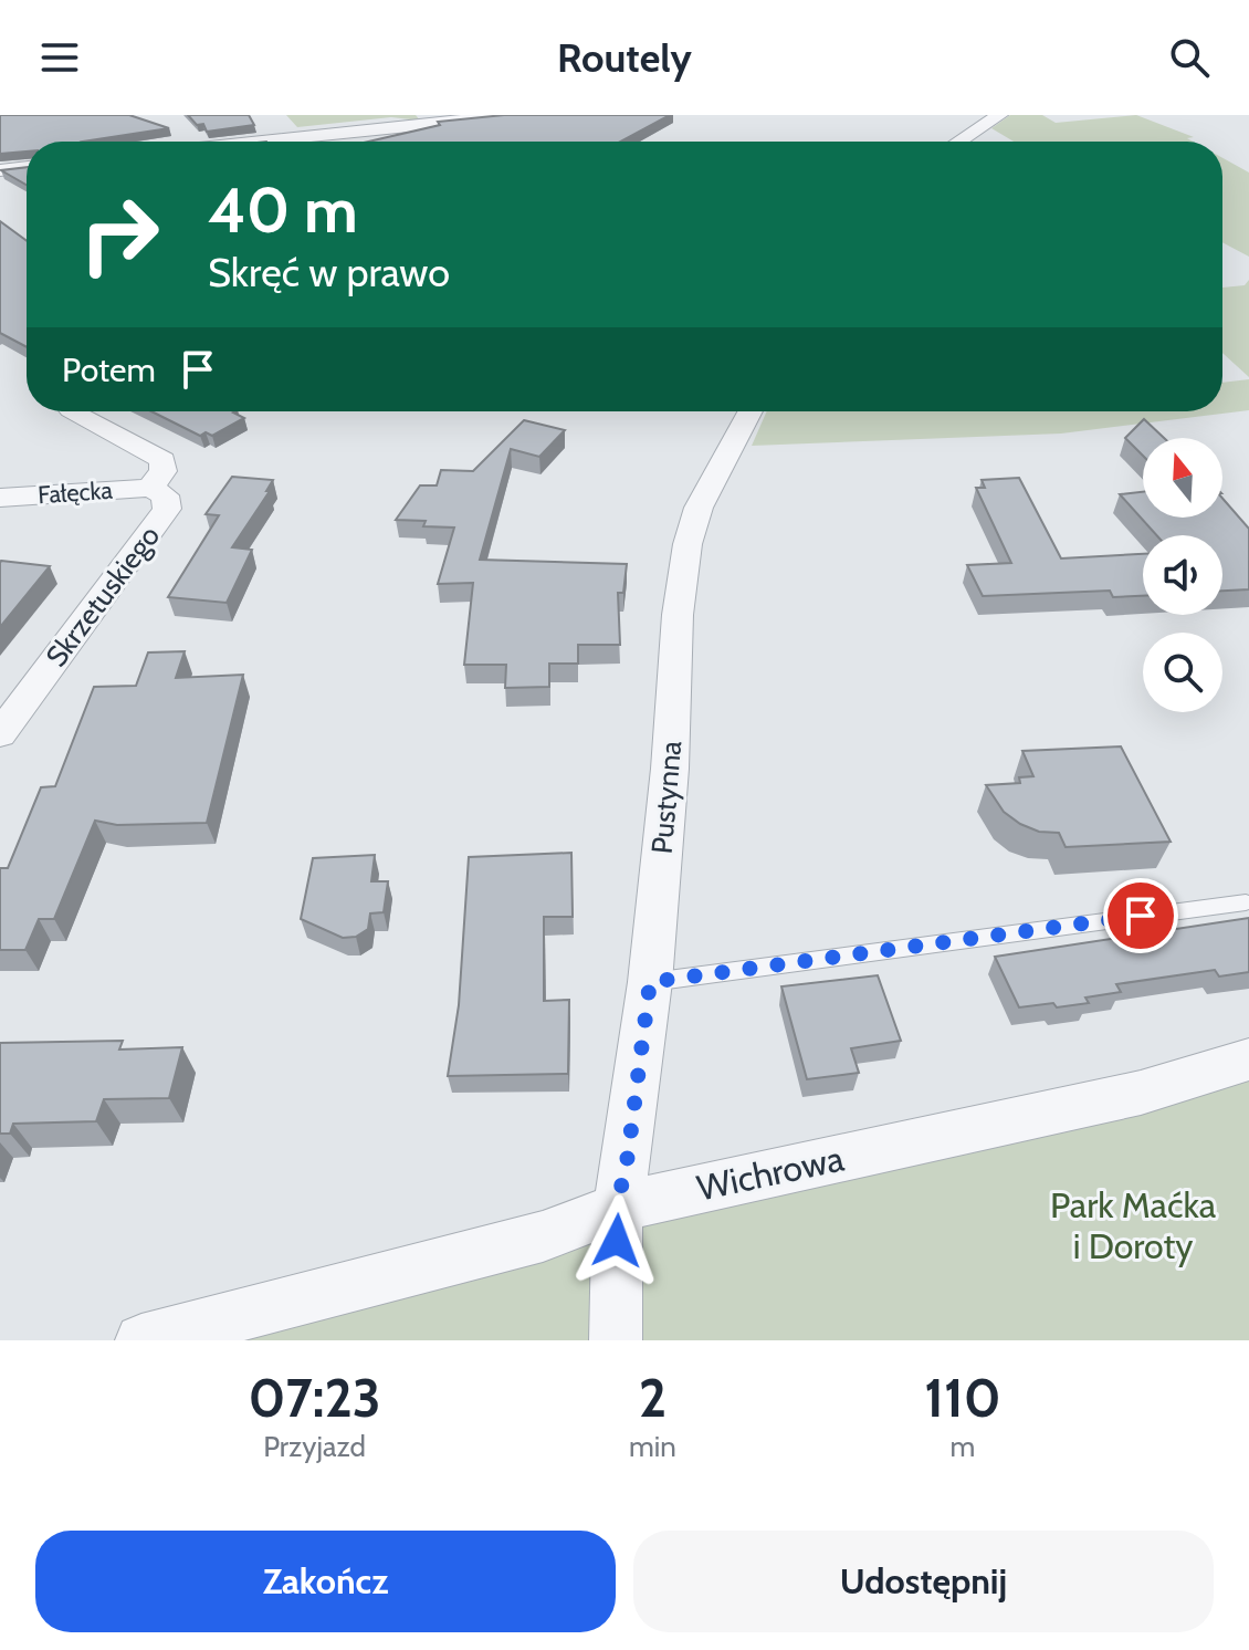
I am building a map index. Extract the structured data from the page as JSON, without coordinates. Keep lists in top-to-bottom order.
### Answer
{
  "streets": {
    "street": [
      "Fałęcka",
      "Skrzetuskiego",
      "Pustynna",
      "Wichrowa"
    ]
  },
  "crossings": [
    ["Fałęcka", "Skrzetuskiego"],
    ["Pustynna", "Wichrowa"]
  ],
  "parks": ["Park Maćka i Doroty"],
  "north": "top",
  "page": {
    "header": "Routely",
    "turn": ["40 m", "Skręć w prawo"],
    "then": "Potem",
    "eta": [
      "07:23",
      "Przyjazd",
      "2",
      "min",
      "110",
      "m"
    ],
    "buttons": ["Zakończ", "Udostępnij"]
  }
}
